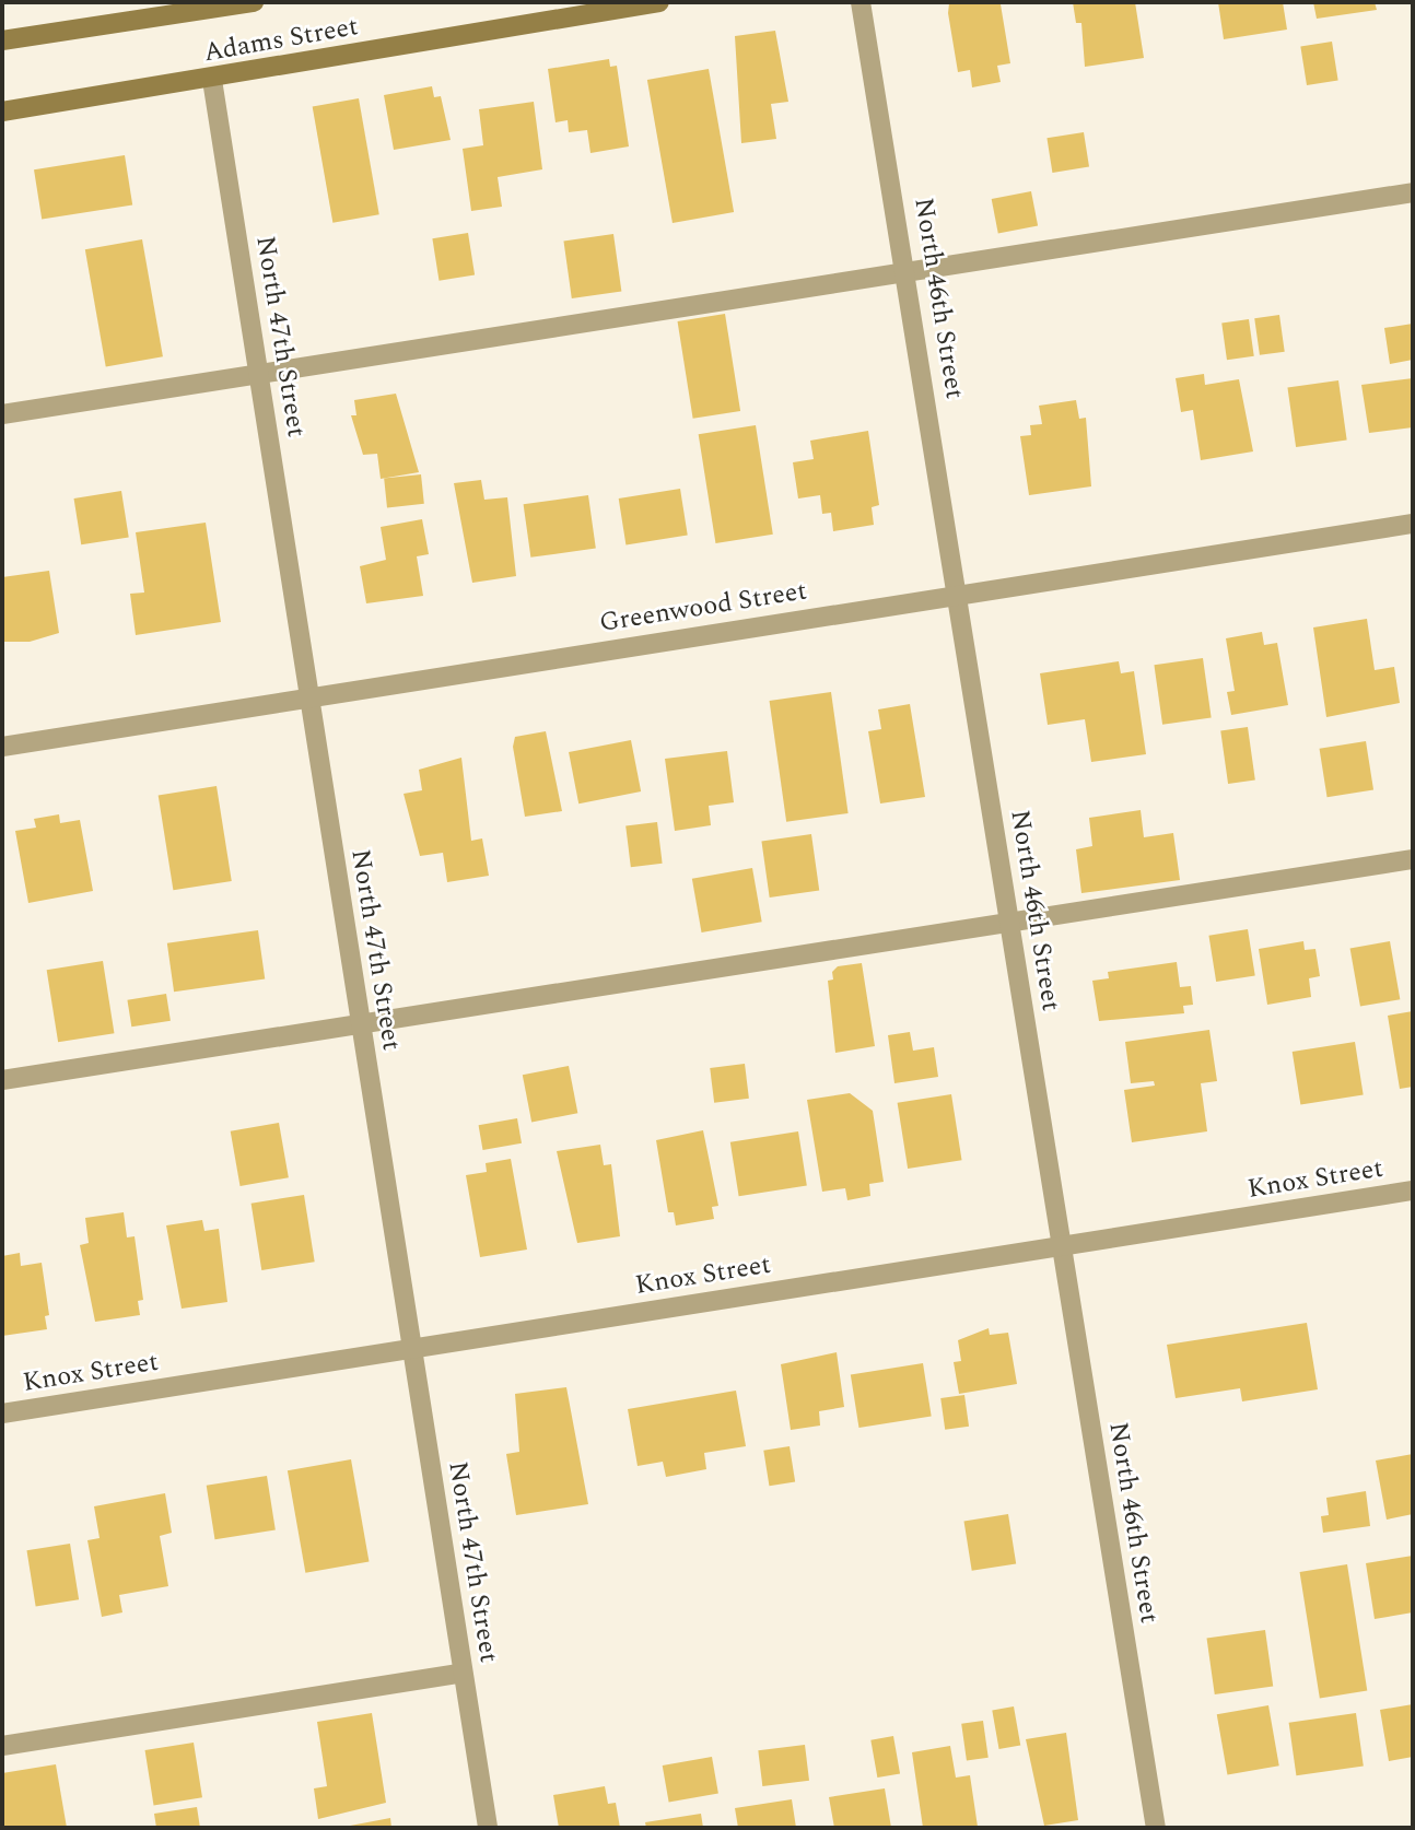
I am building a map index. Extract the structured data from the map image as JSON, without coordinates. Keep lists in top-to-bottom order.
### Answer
{
  "streets": {
    "main road": ["Adams Street"],
    "street": [
      "North 46th Street",
      "North 47th Street",
      "Greenwood Street",
      "Knox Street"
    ]
  },
  "crossings": [
    ["Adams Street", "North 47th Street"],
    ["North 46th Street", "Greenwood Street"],
    ["North 46th Street", "Knox Street"],
    ["North 47th Street", "Greenwood Street"],
    ["North 47th Street", "Knox Street"]
  ]
}
